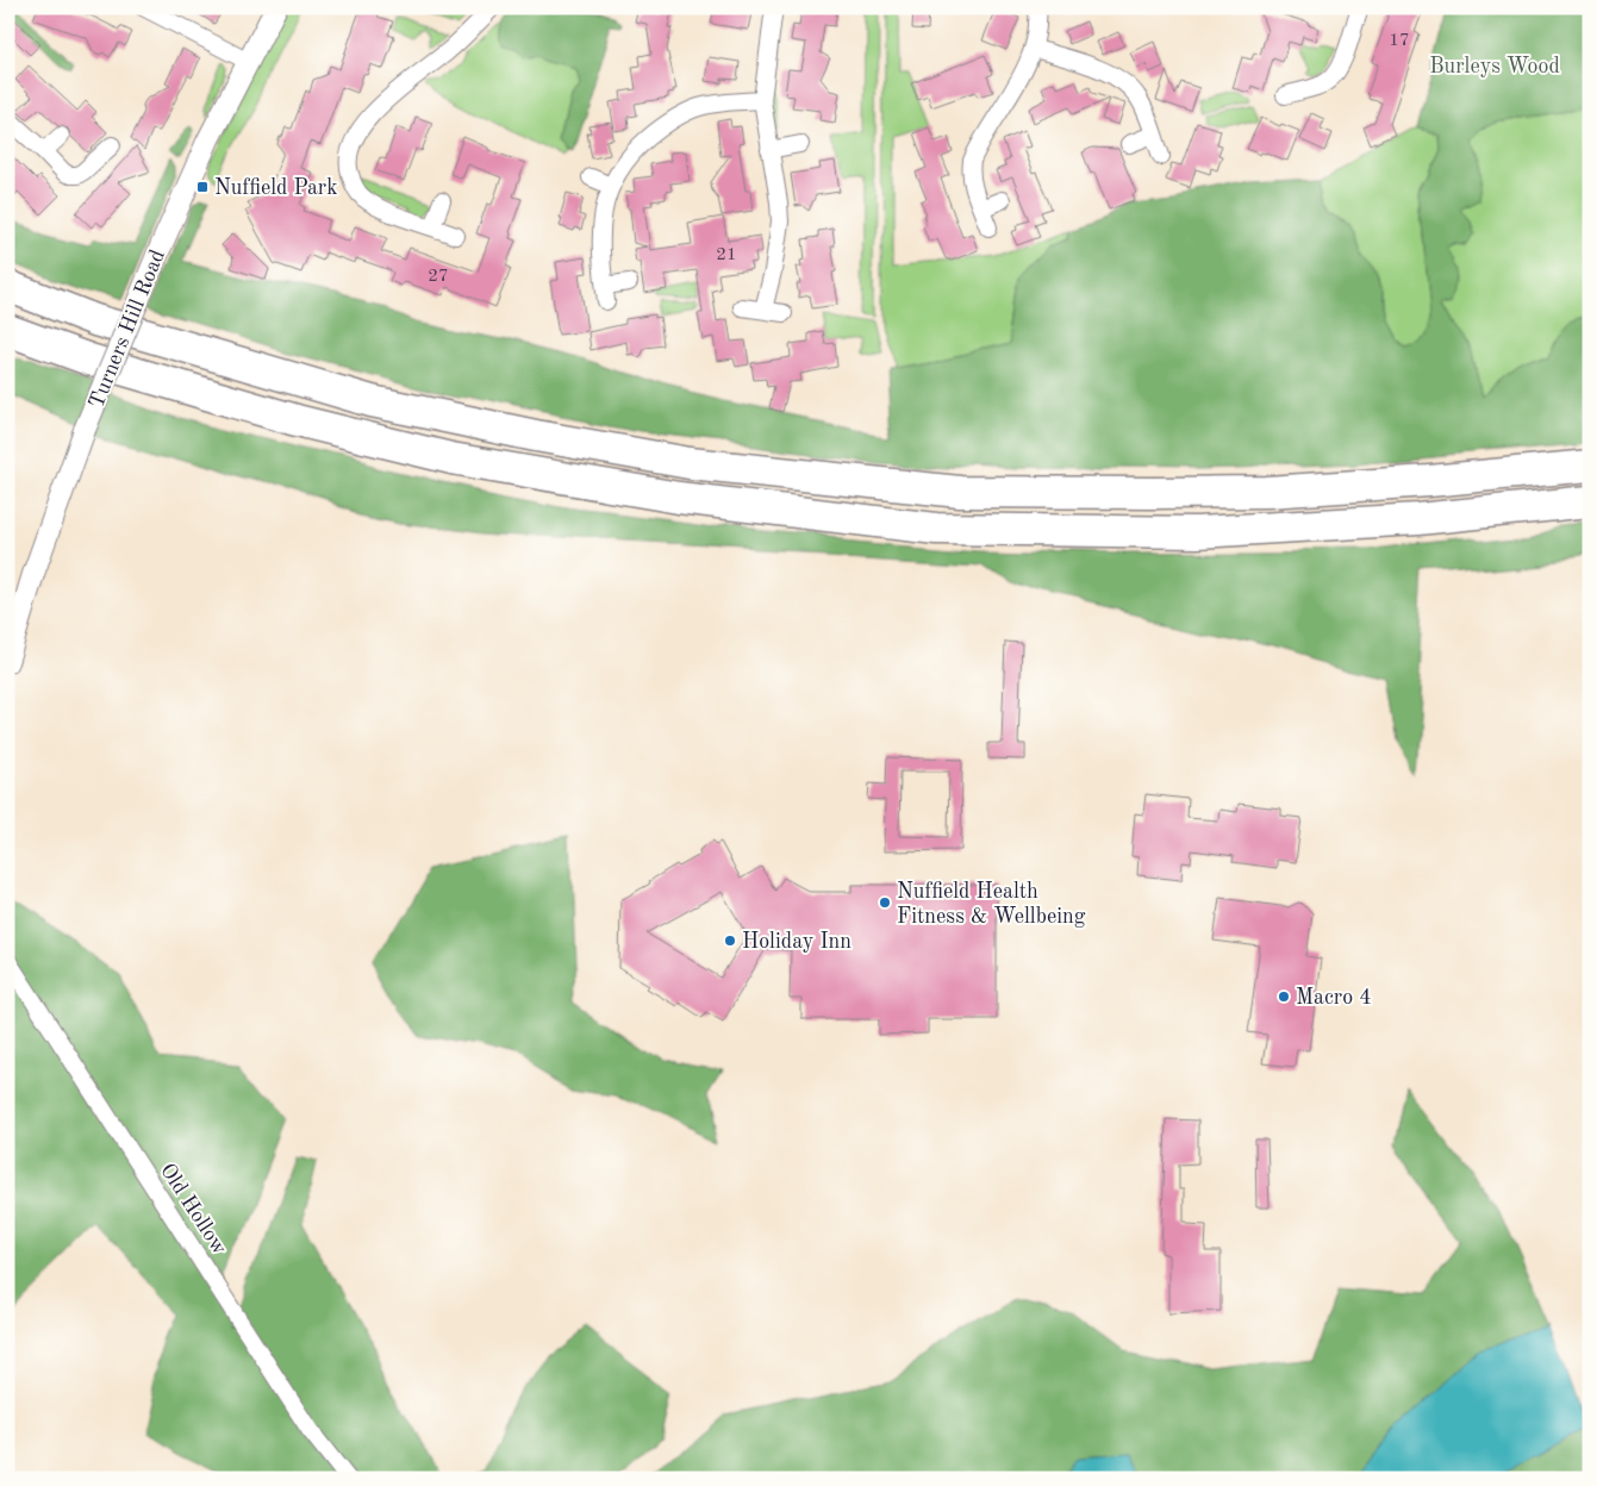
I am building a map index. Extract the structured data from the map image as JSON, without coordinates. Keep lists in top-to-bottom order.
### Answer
{
  "streets": {
    "street": ["Turners Hill Road", "Old Hollow"]
  },
  "parks": ["Burleys Wood"],
  "places": {
    "transit": ["Nuffield Park"],
    "other": ["Nuffield Health Fitness & Wellbeing", "Holiday Inn", "Macro 4"]
  },
  "house_numbers": ["17", "21", "27"]
}
